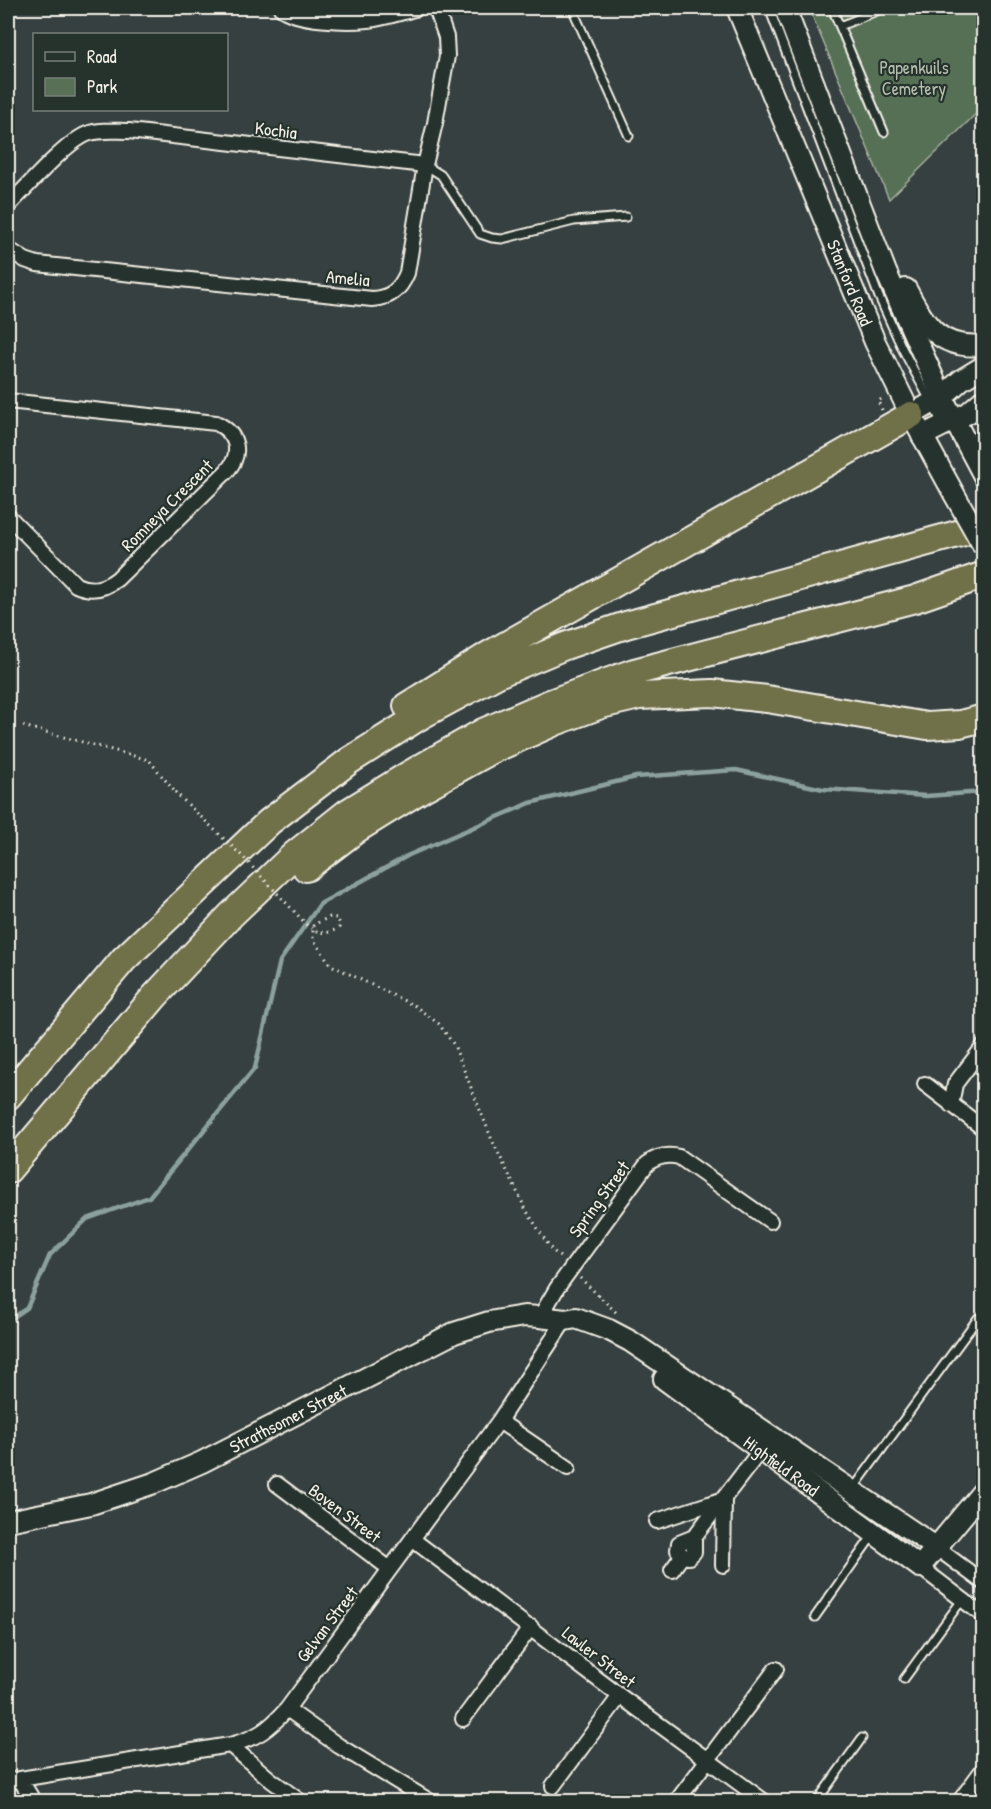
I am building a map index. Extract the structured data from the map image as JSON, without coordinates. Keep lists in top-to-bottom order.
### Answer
{
  "streets": {
    "street": [
      "Kochia",
      "Amelia",
      "Stanford Road",
      "Romneya Crescent",
      "Spring Street",
      "Strathsomer Street",
      "Highfield Road",
      "Boven Street",
      "Gelvan Street",
      "Lawler Street"
    ]
  },
  "crossings": [
    ["Kochia", "Amelia"],
    ["Spring Street", "Strathsomer Street"],
    ["Strathsomer Street", "Highfield Road"],
    ["Strathsomer Street", "Gelvan Street"],
    ["Highfield Road", "Gelvan Street"],
    ["Boven Street", "Gelvan Street"],
    ["Gelvan Street", "Lawler Street"]
  ],
  "parks": ["Papenkuils Cemetery"],
  "legend": ["Road", "Park"]
}
